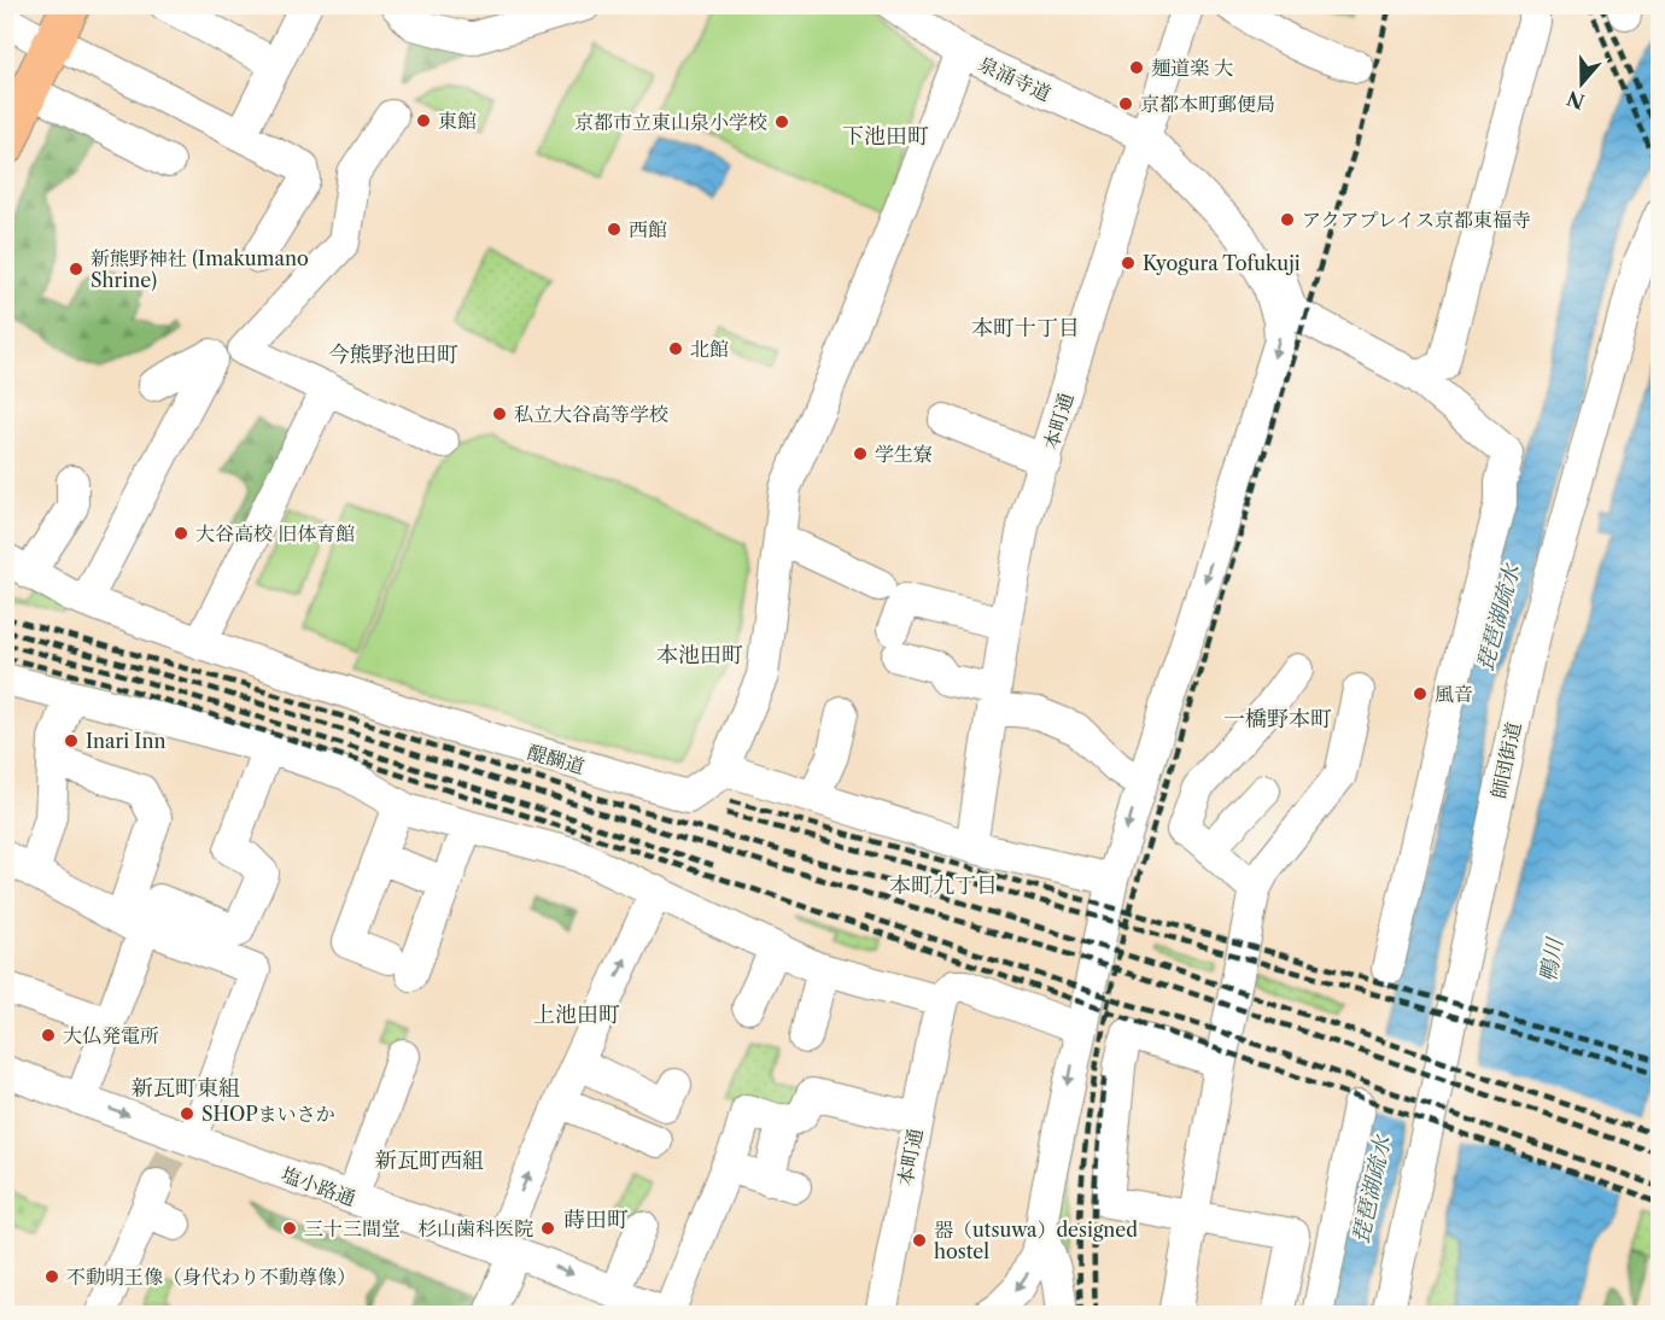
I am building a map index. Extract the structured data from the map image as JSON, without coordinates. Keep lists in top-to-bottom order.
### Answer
{
  "streets": {
    "street": [
      "泉涌寺道",
      "本町通",
      "醍醐道",
      "師団街道",
      "塩小路通"
    ]
  },
  "crossings": [
    ["泉涌寺道", "本町通"]
  ],
  "districts": [
    "下池田町",
    "本町十丁目",
    "今熊野池田町",
    "本池田町",
    "一橋野本町",
    "本町九丁目",
    "上池田町",
    "新瓦町東組",
    "新瓦町西組",
    "蒔田町"
  ],
  "water": ["琵琶湖疏水", "鴨川"],
  "places": [
    "麺道楽 大",
    "京都本町郵便局",
    "東館",
    "京都市立東山泉小学校",
    "アクアプレイス京都東福寺",
    "西館",
    "Kyogura Tofukuji",
    "新熊野神社 (Imakumano Shrine)",
    "北館",
    "私立大谷高等学校",
    "学生寮",
    "大谷高校 旧体育館",
    "風音",
    "Inari Inn",
    "大仏発電所",
    "SHOPまいさか",
    "三十三間堂",
    "杉山歯科医院",
    "器（utsuwa）designed hostel",
    "不動明王像（身代わり不動尊像）"
  ],
  "north": "bottom"
}
